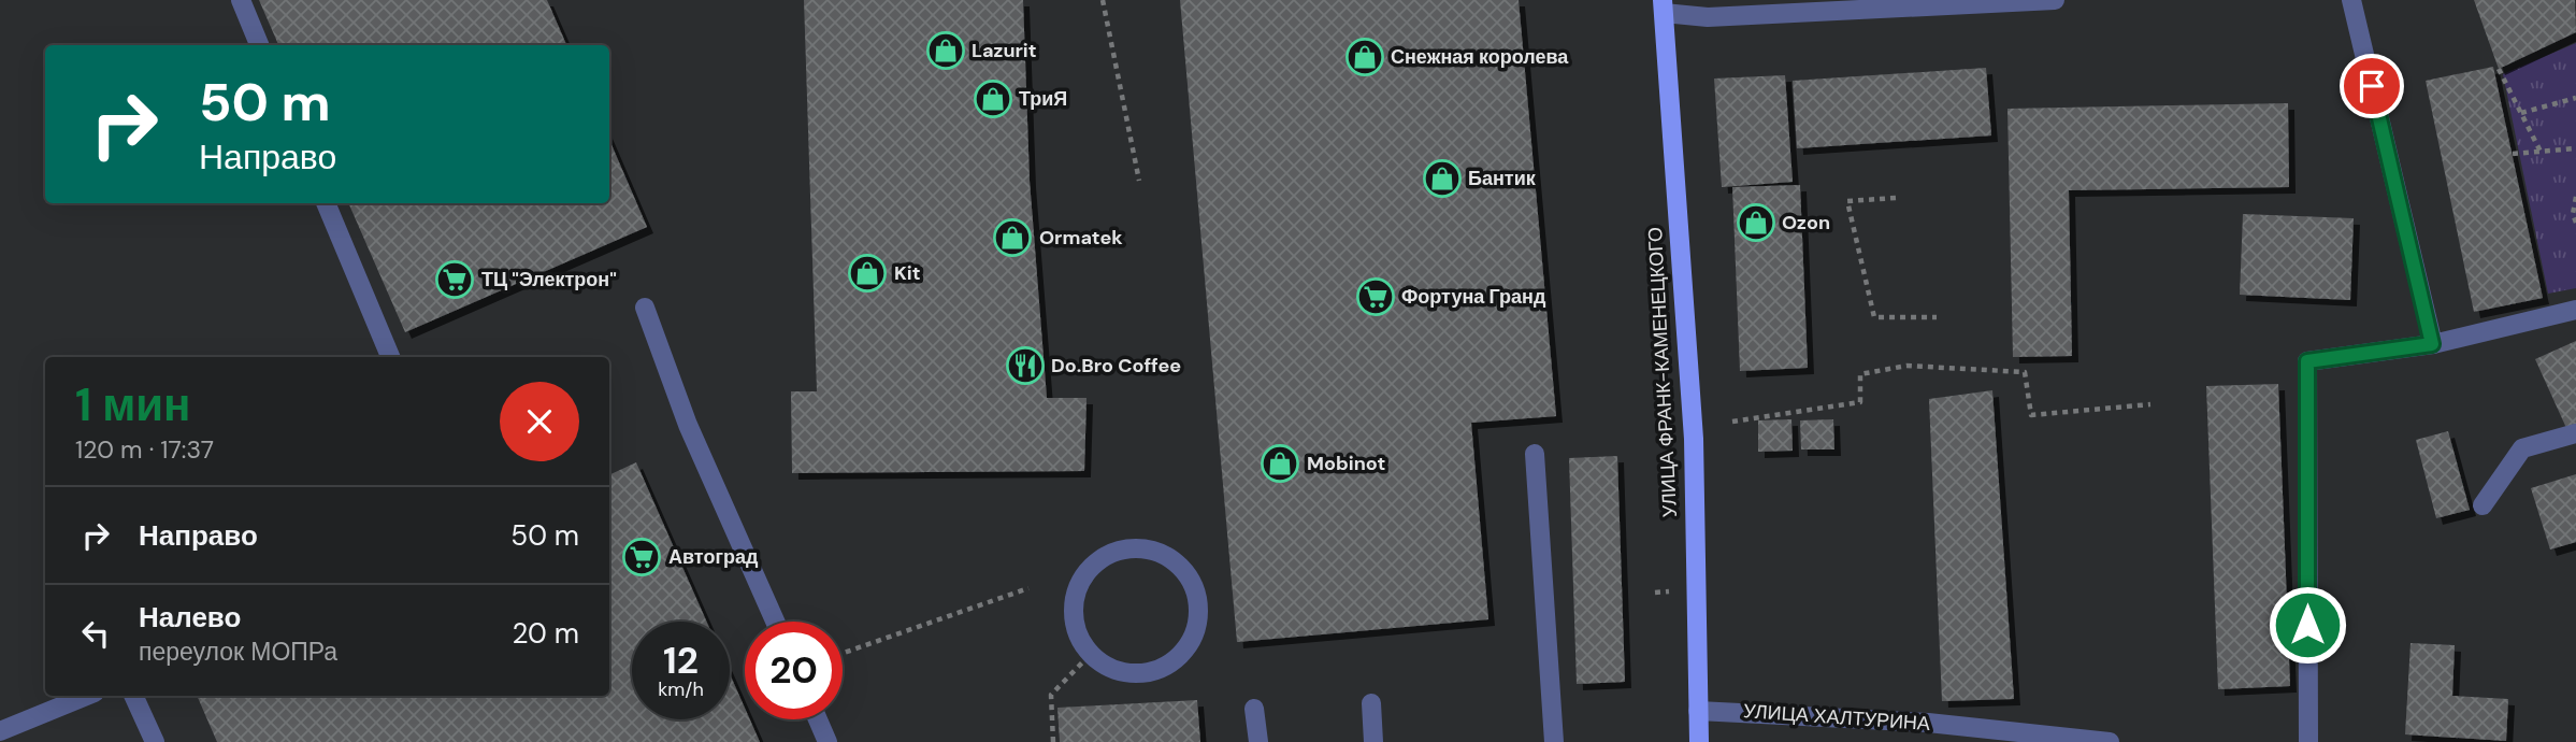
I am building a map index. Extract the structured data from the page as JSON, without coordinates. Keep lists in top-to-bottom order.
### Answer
{
  "streets": {
    "main road": ["УЛИЦА ФРАНК-КАМЕНЕЦКОГО"],
    "street": ["УЛИЦА ХАЛТУРИНА"]
  },
  "crossings": [
    ["УЛИЦА ФРАНК-КАМЕНЕЦКОГО", "УЛИЦА ХАЛТУРИНА"]
  ],
  "places": {
    "shop": [
      "Lazurit",
      "Снежная королева",
      "ТриЯ",
      "Бантик",
      "Ozon",
      "Ormatek",
      "Kit",
      "Mobinot"
    ],
    "supermarket": ["ТЦ \"Электрон\"", "Фортуна Гранд", "Автоград"],
    "restaurant": ["Do.Bro Coffee"]
  },
  "page": {
    "turn": ["50 m", "Направо"],
    "heading": ["1 мин", "120 m · 17:37"],
    "list": [
      {
        "name": "Направо",
        "value": "50 m"
      },
      {
        "name": "Налево",
        "note": "переулок МОПРа",
        "value": "20 m"
      }
    ],
    "speed": "12 km/h",
    "limit": "20"
  }
}
